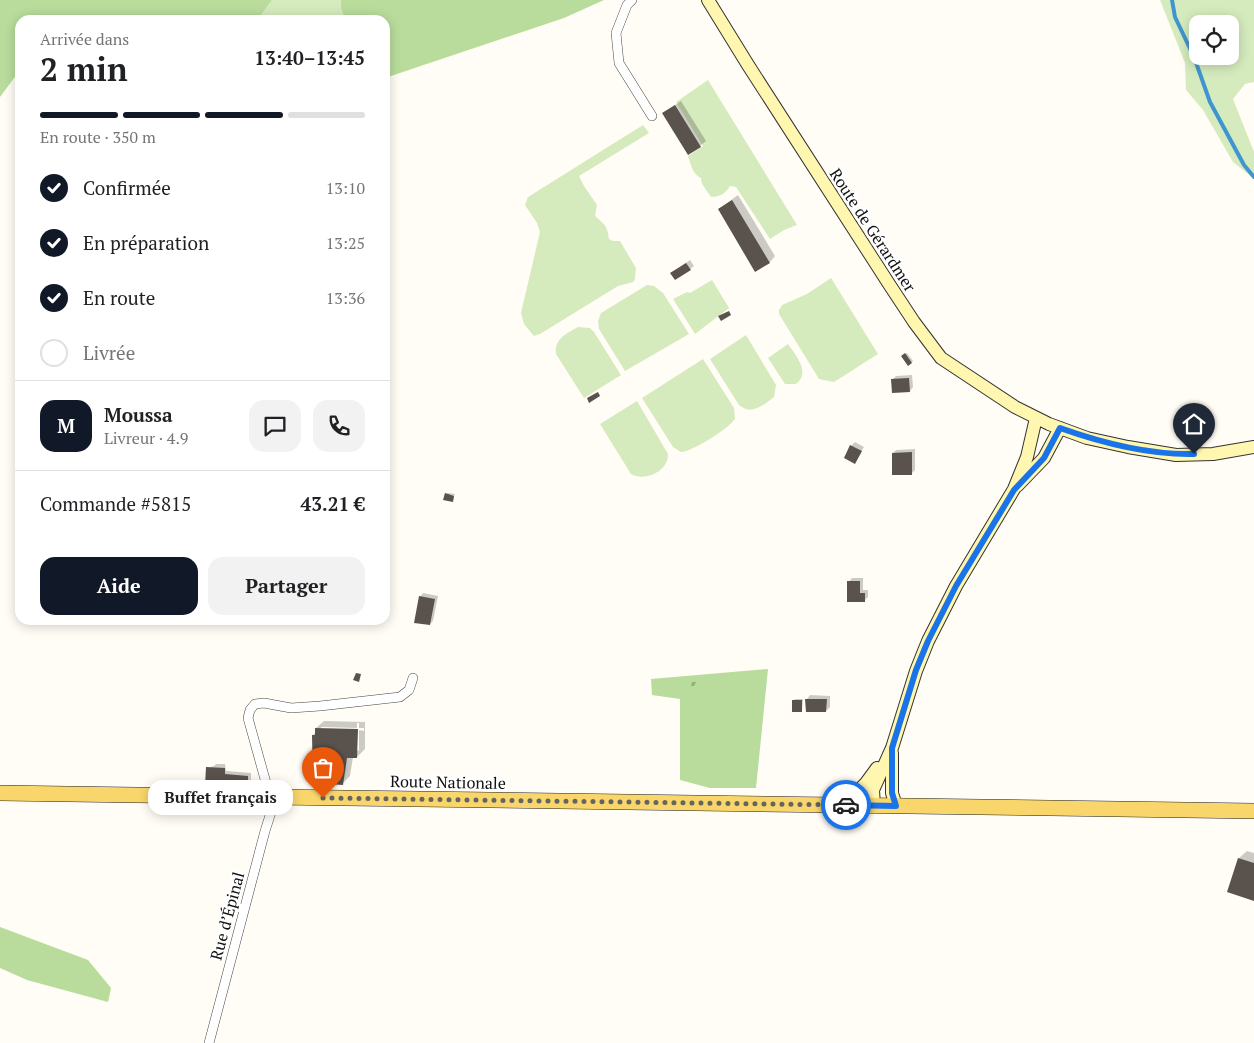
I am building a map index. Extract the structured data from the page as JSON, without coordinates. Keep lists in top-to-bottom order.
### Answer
{
  "streets": {
    "main road": ["Route de Gérardmer", "Route Nationale"],
    "street": ["Rue d’Épinal"]
  },
  "crossings": [
    ["Route Nationale", "Rue d’Épinal"]
  ],
  "places": ["Buffet français"],
  "page": {
    "heading": ["2 min", "Arrivée dans", "13:40–13:45"],
    "panel": [
      "Moussa",
      "Livreur · 4.9",
      "Commande #5815",
      "43.21 €"
    ],
    "bar": "En route · 350 m",
    "list": [
      ["Confirmée", "13:10"],
      ["En préparation", "13:25"],
      ["En route", "13:36"],
      "Livrée"
    ],
    "round": "M",
    "buttons": ["Aide", "Partager"],
    "bubble": "Buffet français"
  }
}
